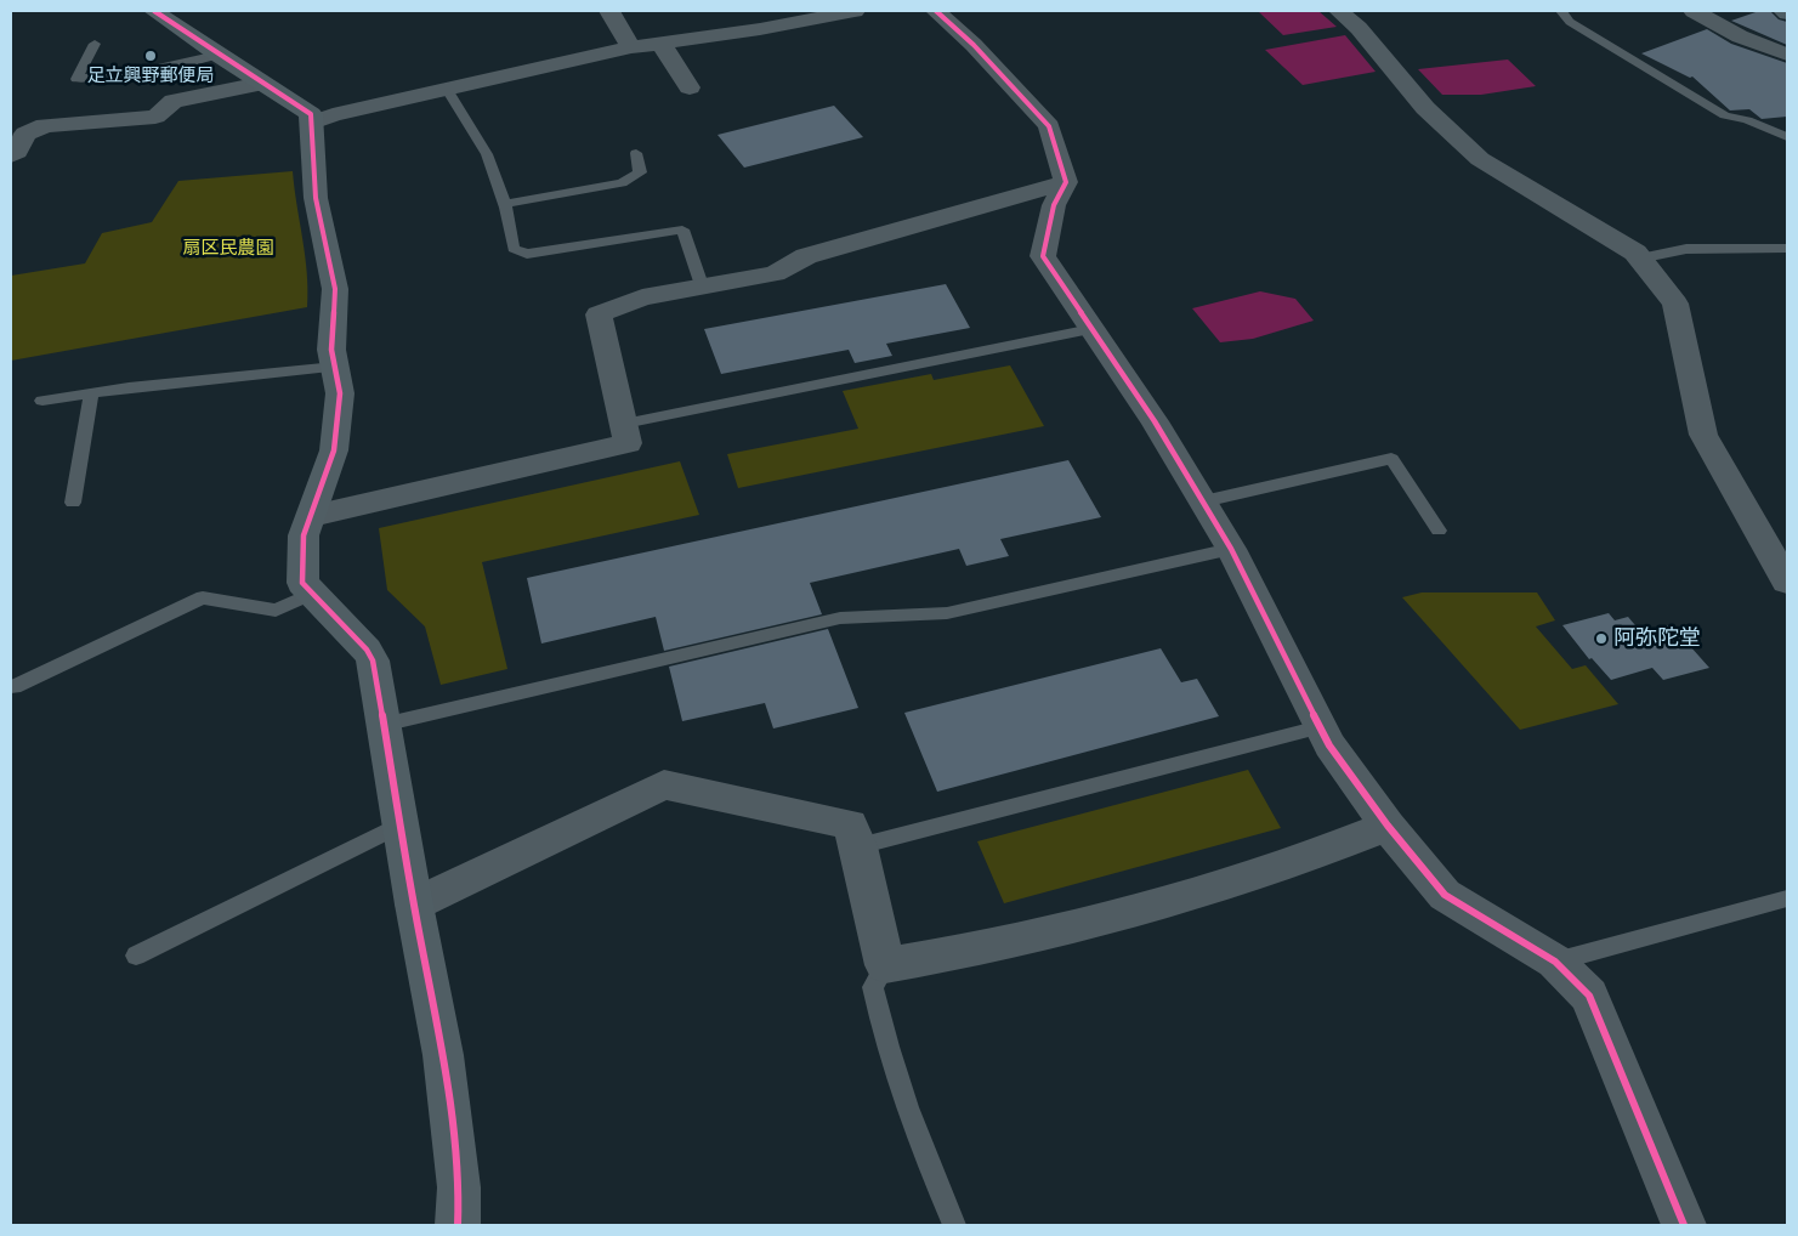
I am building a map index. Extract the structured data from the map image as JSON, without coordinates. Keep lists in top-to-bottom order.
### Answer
{
  "parks": ["扇区民農園"],
  "places": ["足立興野郵便局", "阿弥陀堂"]
}
